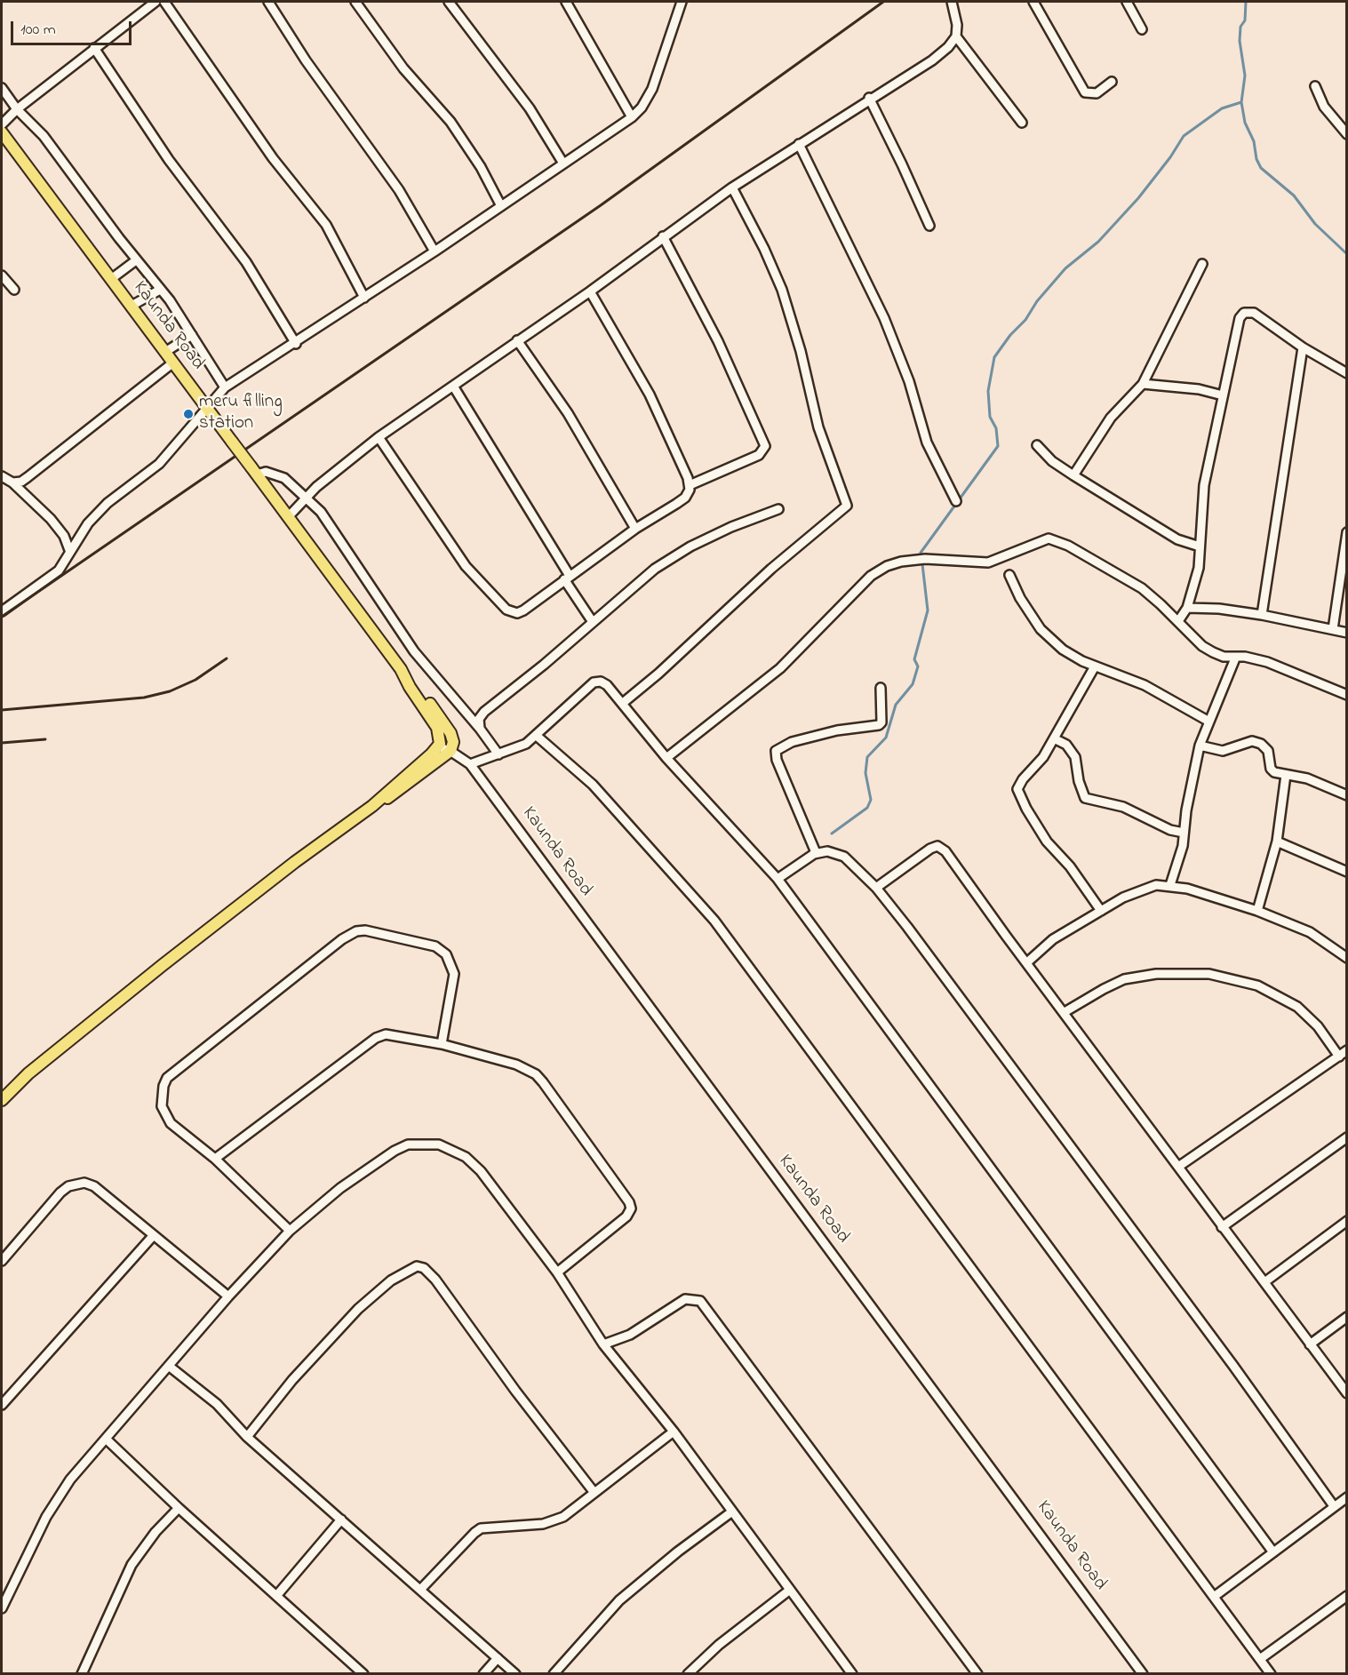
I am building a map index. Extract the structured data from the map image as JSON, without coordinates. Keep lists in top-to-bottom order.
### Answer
{
  "streets": {
    "main road": ["Kaunda Road"]
  },
  "places": ["meru filling station"],
  "scale_bar": "100 m"
}
